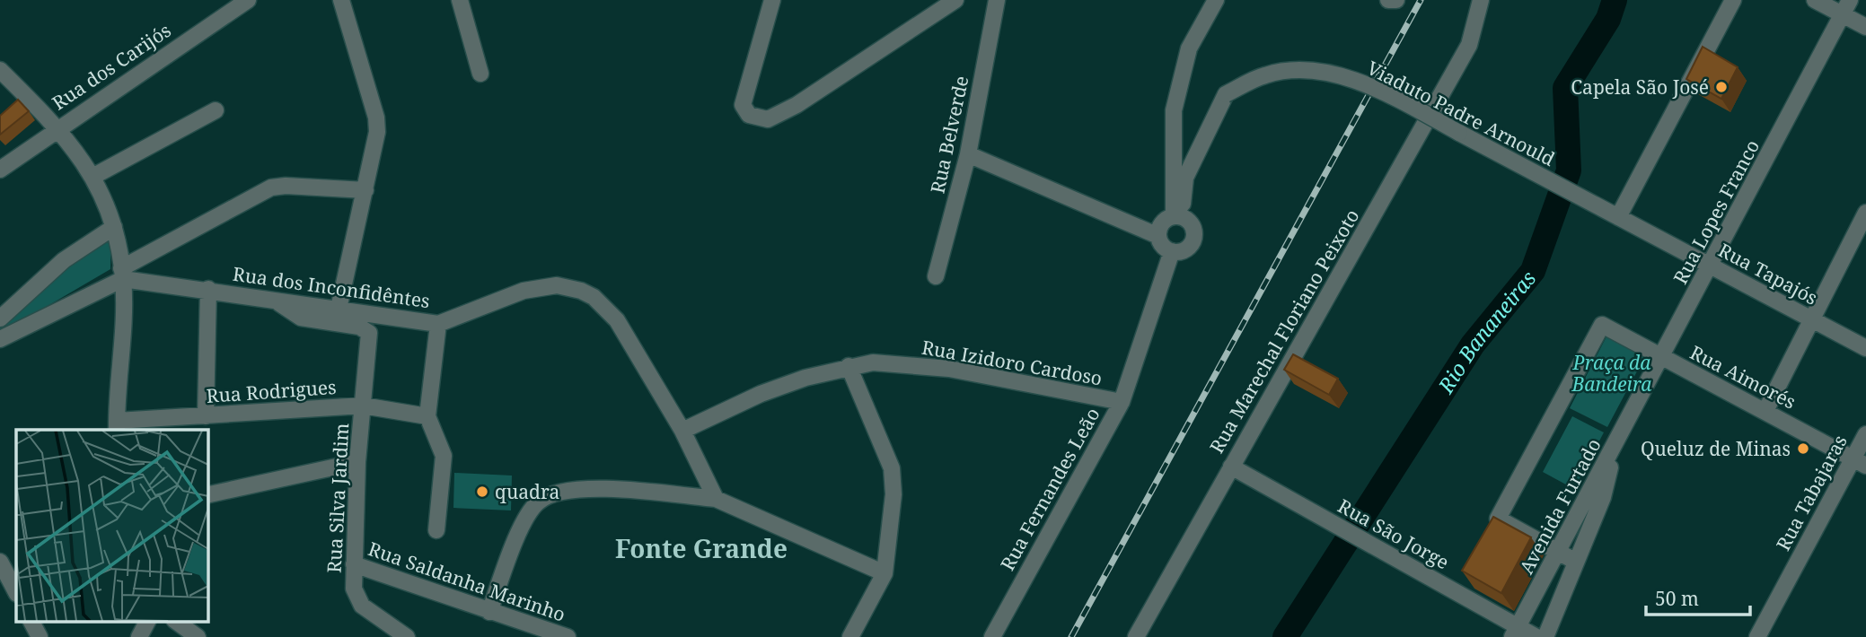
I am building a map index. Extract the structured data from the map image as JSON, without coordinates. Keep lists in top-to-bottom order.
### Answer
{
  "streets": {
    "street": [
      "Rua dos Carijós",
      "Viaduto Padre Arnould",
      "Rua Belverde",
      "Rua Lopes Franco",
      "Rua Tapajós",
      "Rua dos Inconfidêntes",
      "Rua Marechal Floriano Peixoto",
      "Rua Izidoro Cardoso",
      "Rua Aimorés",
      "Rua Rodrigues",
      "Rua Fernandes Leão",
      "Rua Tabajaras",
      "Rua Silva Jardim",
      "Avenida Furtado",
      "Rua São Jorge",
      "Rua Saldanha Marinho"
    ]
  },
  "crossings": [
    ["Viaduto Padre Arnould", "Rua Tapajós"],
    ["Viaduto Padre Arnould", "Rua Fernandes Leão"],
    ["Rua Lopes Franco", "Rua Tapajós"],
    ["Rua Lopes Franco", "Rua Aimorés"],
    ["Rua Lopes Franco", "Avenida Furtado"],
    ["Rua dos Inconfidêntes", "Rua Izidoro Cardoso"],
    ["Rua dos Inconfidêntes", "Rua Silva Jardim"],
    ["Rua Marechal Floriano Peixoto", "Rua São Jorge"],
    ["Rua Izidoro Cardoso", "Rua Fernandes Leão"],
    ["Rua Aimorés", "Rua Tabajaras"],
    ["Rua Aimorés", "Avenida Furtado"],
    ["Rua Rodrigues", "Rua Silva Jardim"],
    ["Rua Silva Jardim", "Rua Saldanha Marinho"],
    ["Avenida Furtado", "Rua São Jorge"]
  ],
  "districts": ["Fonte Grande"],
  "water": ["Rio Bananeiras"],
  "parks": ["Praça da Bandeira"],
  "places": ["Capela São José", "Queluz de Minas", "quadra"],
  "scale_bar": "50 m"
}
